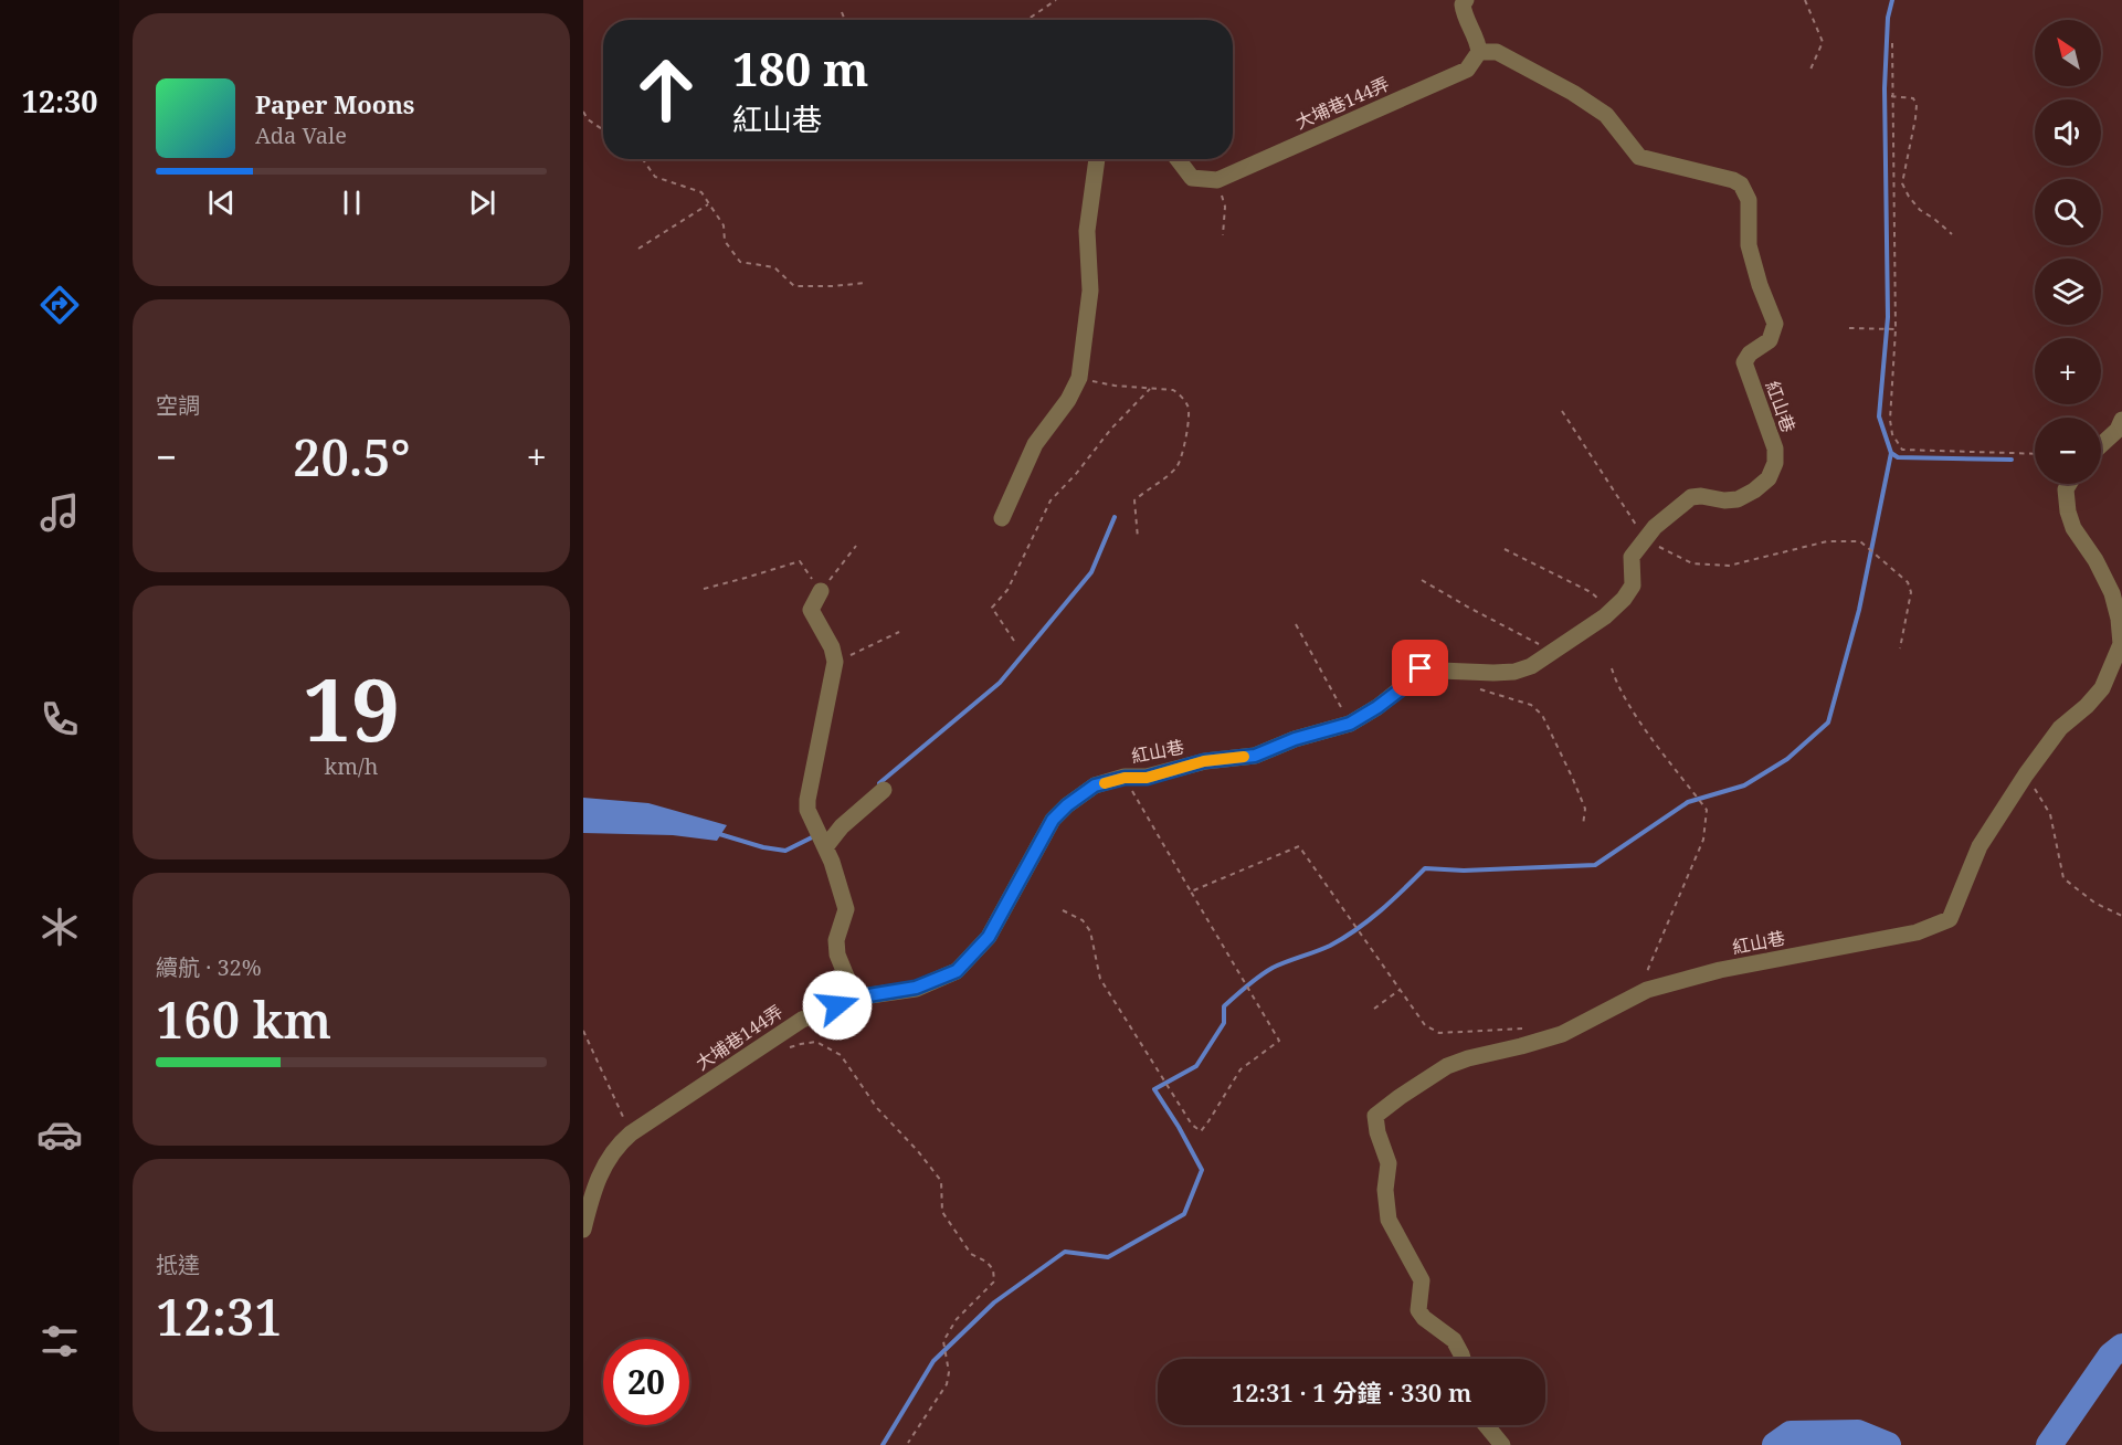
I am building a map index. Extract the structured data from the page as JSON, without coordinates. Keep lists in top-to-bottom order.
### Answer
{
  "streets": {
    "street": ["大埔巷144弄", "紅山巷"]
  },
  "crossings": [
    ["大埔巷144弄", "紅山巷"]
  ],
  "north": "top left",
  "page": {
    "tabs": "12:30",
    "map_buttons": ["+", "−"],
    "turn": ["180 m", "紅山巷"],
    "song": ["Paper Moons", "Ada Vale"],
    "tile": [
      "空調",
      ["19", "km/h"],
      ["續航 · 32%", "160 km"],
      ["抵達", "12:31"]
    ],
    "heat": ["−", "20.5°", "+"],
    "limit": "20",
    "trip": "12:31 · 1 分鐘 · 330 m"
  }
}
